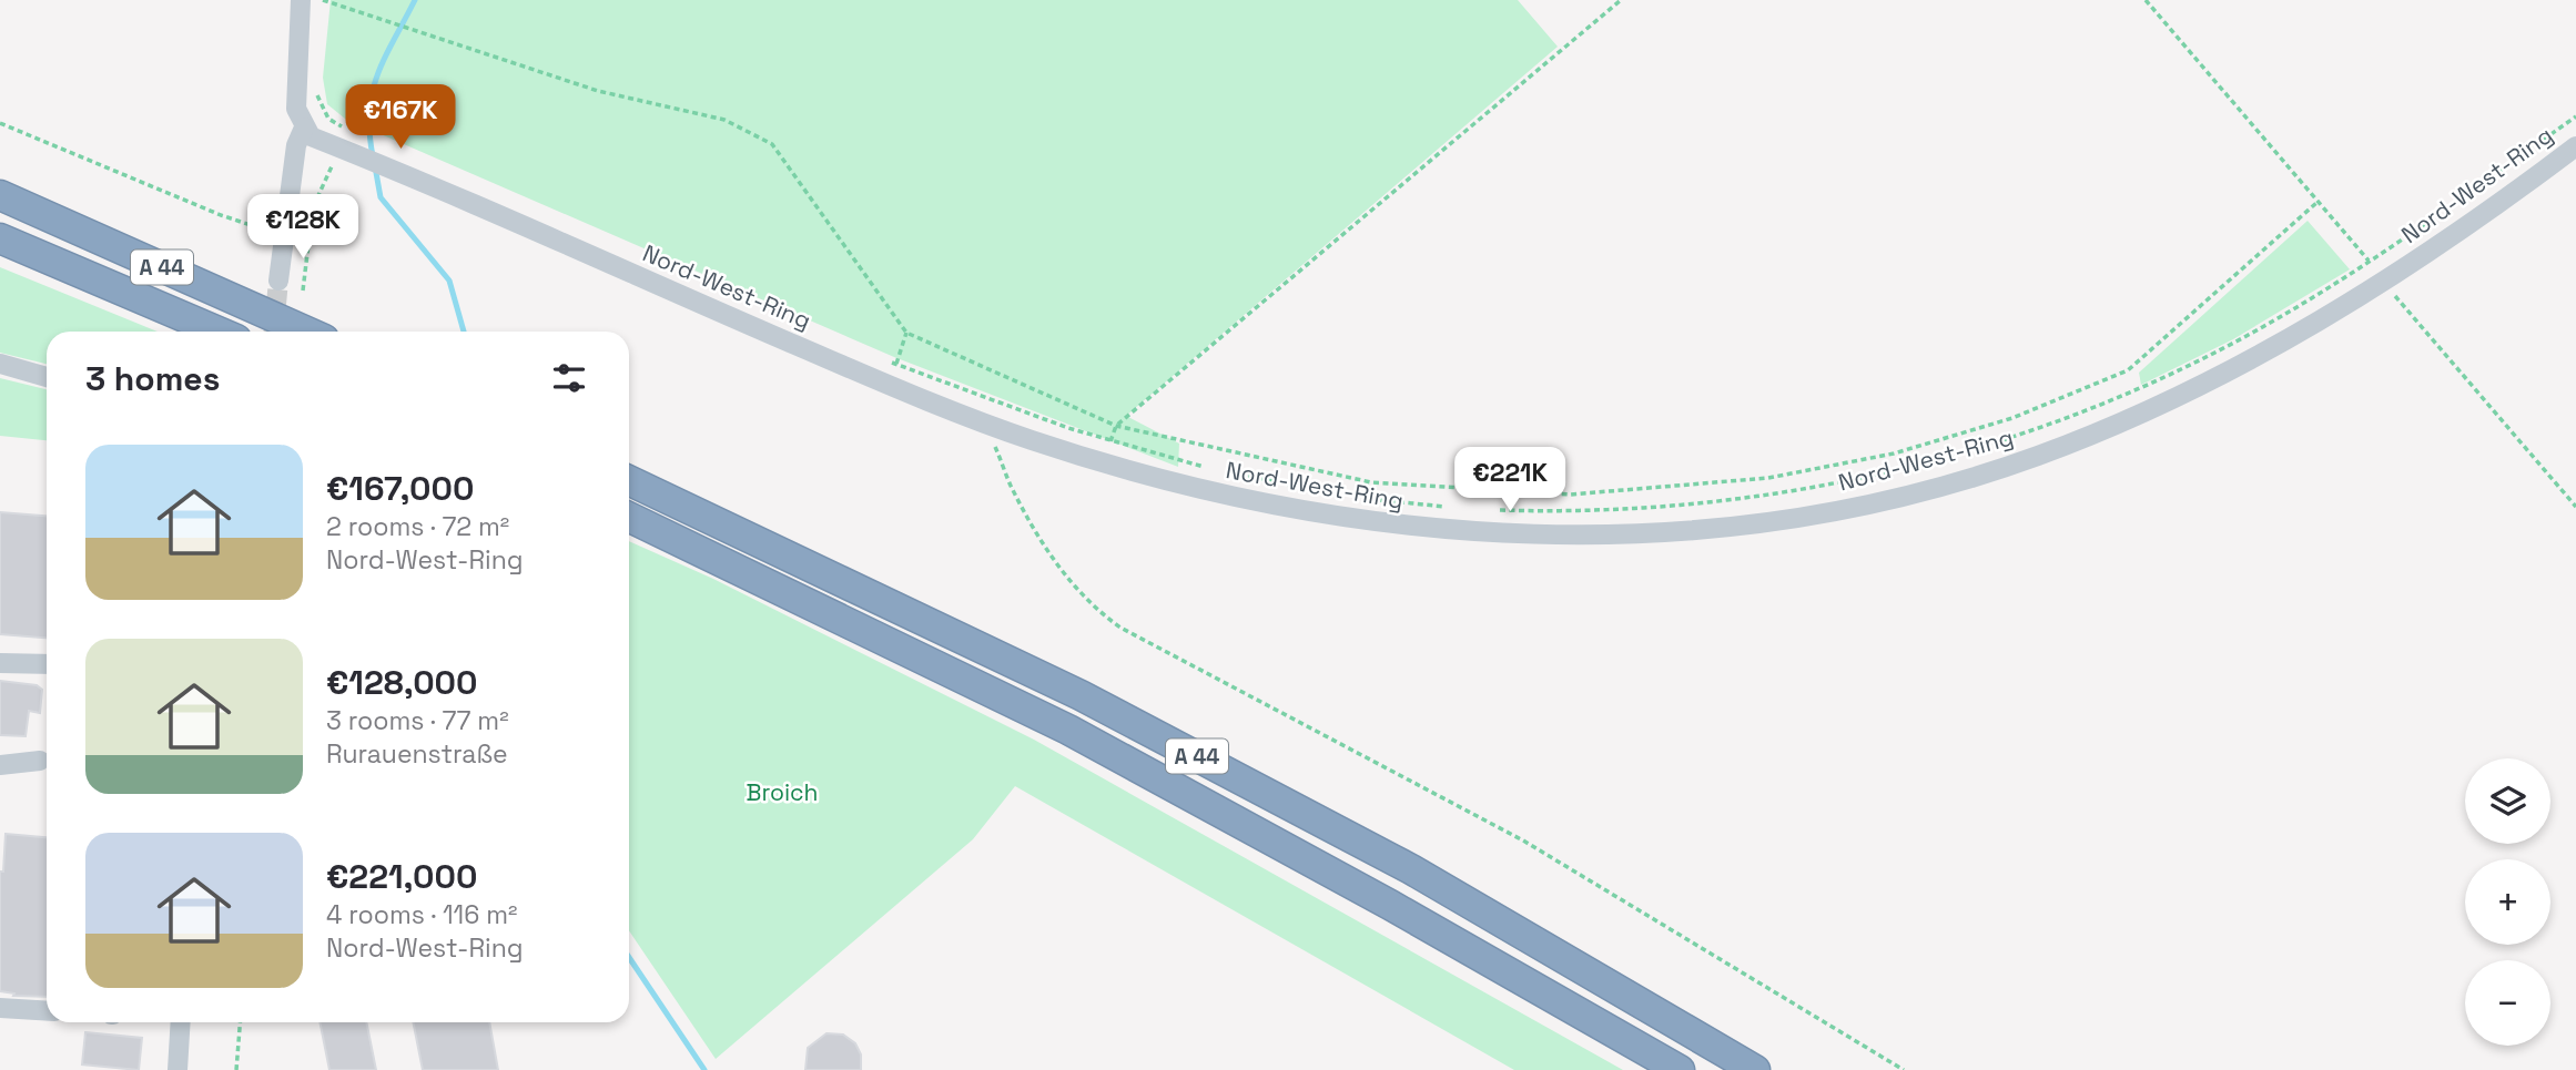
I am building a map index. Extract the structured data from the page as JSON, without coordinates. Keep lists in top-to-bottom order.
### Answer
{
  "streets": {
    "highway": ["A 44"],
    "street": ["Nord-West-Ring"]
  },
  "parks": ["Broich"],
  "page": {
    "price": ["€167K", "€128K", "€221K"],
    "heading": "3 homes",
    "list": [
      {
        "name": "€167,000",
        "note": "2 rooms · 72 m² · Nord-West-Ring"
      },
      {
        "name": "€128,000",
        "note": "3 rooms · 77 m² · Rurauenstraße"
      },
      {
        "name": "€221,000",
        "note": "4 rooms · 116 m² · Nord-West-Ring"
      }
    ],
    "map_buttons": ["+", "−"]
  }
}
